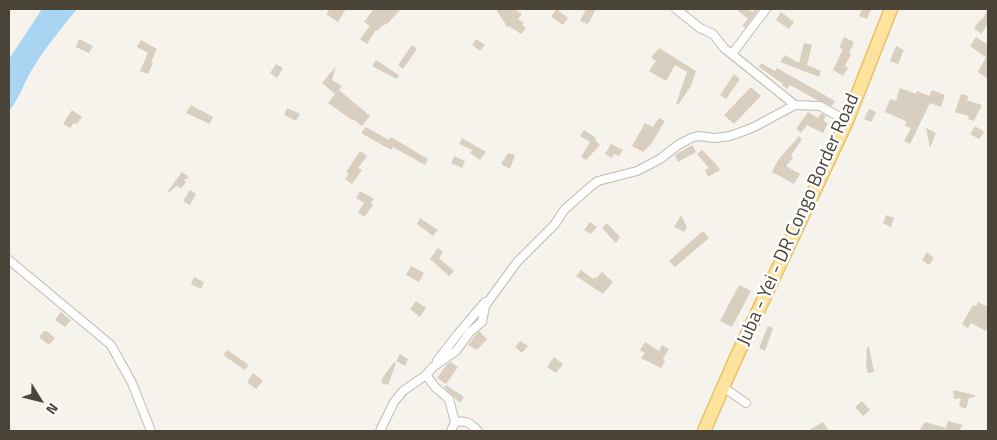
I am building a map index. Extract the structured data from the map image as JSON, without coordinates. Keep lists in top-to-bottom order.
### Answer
{
  "streets": {
    "main road": ["Juba - Yei - DR Congo Border Road"]
  },
  "north": "bottom right"
}
